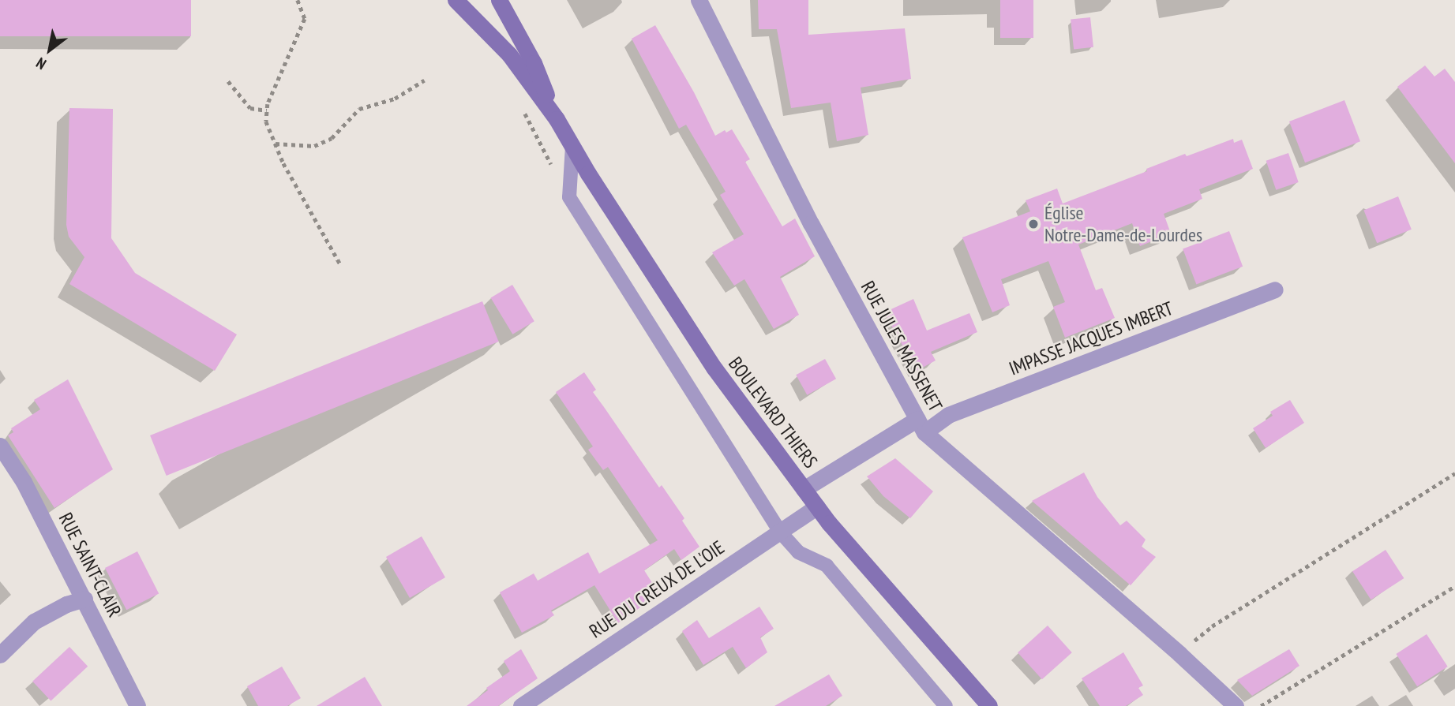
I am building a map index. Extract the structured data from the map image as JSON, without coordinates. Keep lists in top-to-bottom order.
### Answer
{
  "streets": {
    "main road": ["BOULEVARD THIERS"],
    "street": [
      "IMPASSE JACQUES IMBERT",
      "RUE JULES MASSENET",
      "RUE SAINT-CLAIR",
      "RUE DU CREUX DE L'OIE"
    ]
  },
  "crossings": [
    ["IMPASSE JACQUES IMBERT", "RUE JULES MASSENET"],
    ["IMPASSE JACQUES IMBERT", "BOULEVARD THIERS"],
    ["BOULEVARD THIERS", "RUE DU CREUX DE L'OIE"]
  ],
  "places": ["Église Notre-Dame-de-Lourdes"],
  "north": "bottom left"
}
